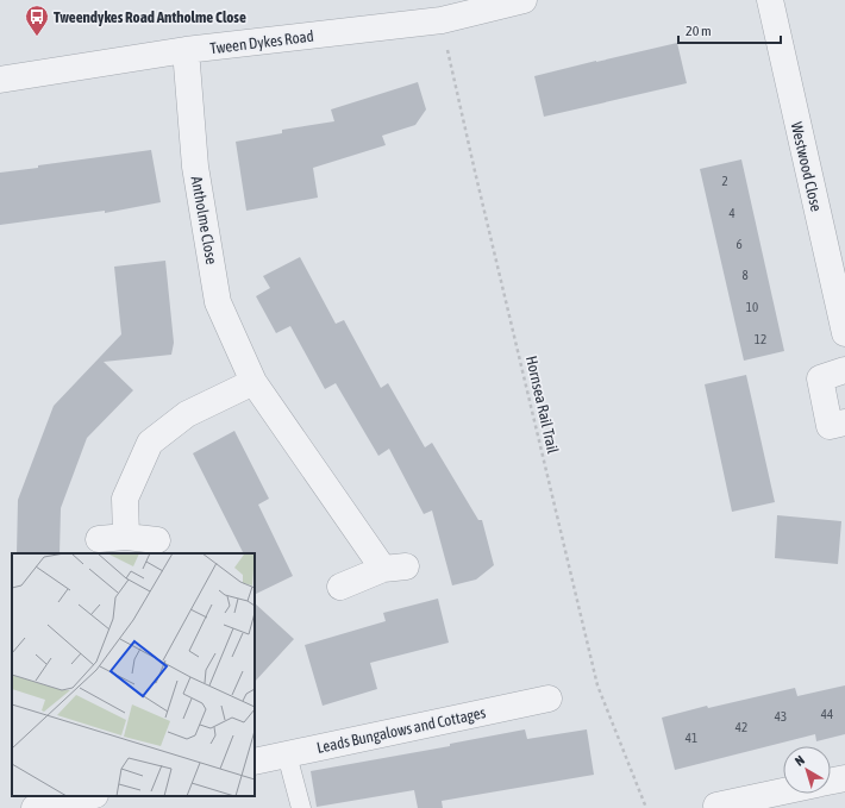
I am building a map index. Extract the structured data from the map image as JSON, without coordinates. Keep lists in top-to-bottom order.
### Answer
{
  "streets": {
    "street": [
      "Tween Dykes Road",
      "Westwood Close",
      "Antholme Close",
      "Leads Bungalows and Cottages"
    ],
    "path": ["Hornsea Rail Trail"]
  },
  "crossings": [
    ["Tween Dykes Road", "Antholme Close"],
    ["Tween Dykes Road", "Hornsea Rail Trail"]
  ],
  "places": {
    "bus stop": ["Tweendykes Road Antholme Close"]
  },
  "house_numbers": [
    "2",
    "4",
    "6",
    "8",
    "10",
    "12",
    "44",
    "43",
    "42",
    "41"
  ],
  "scale_bar": "20 m",
  "north": "top left"
}
